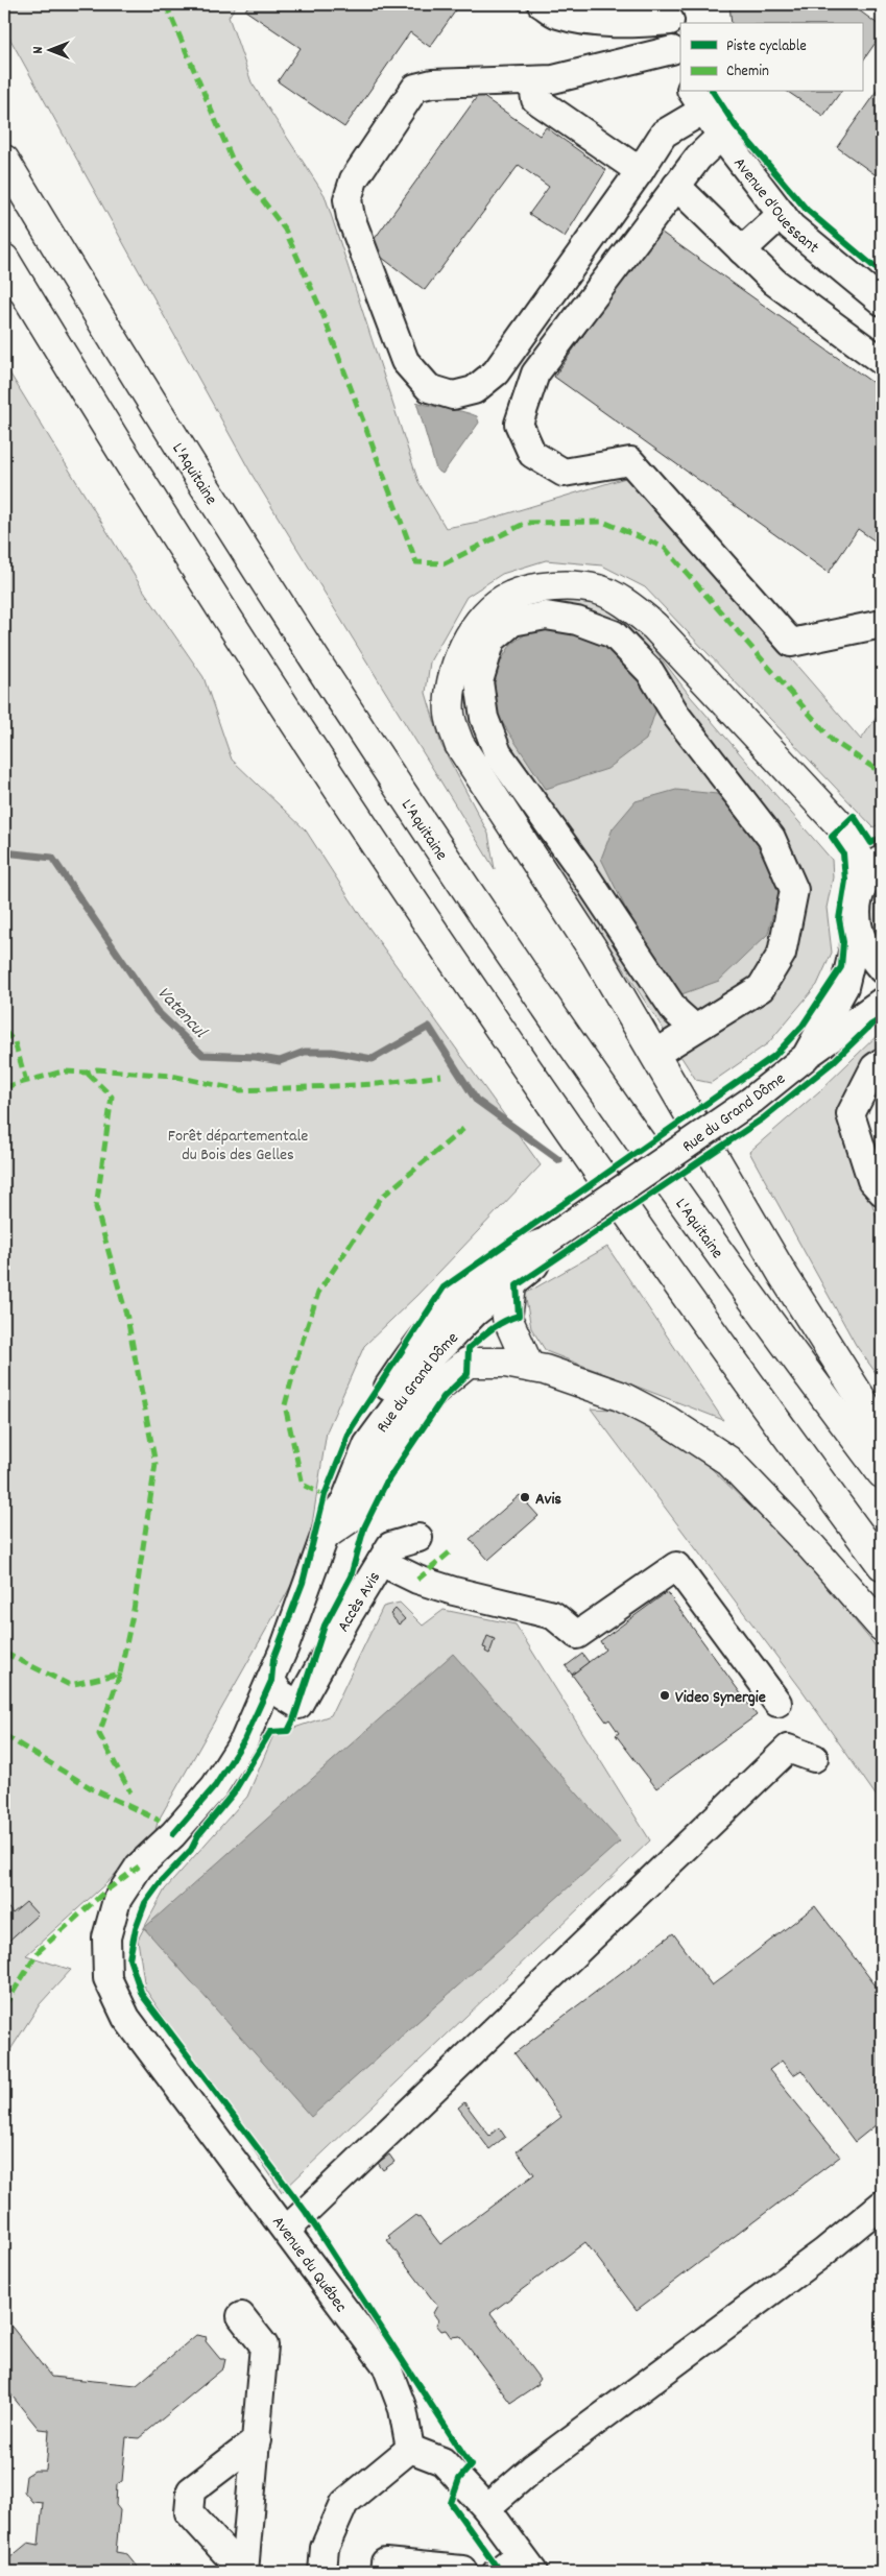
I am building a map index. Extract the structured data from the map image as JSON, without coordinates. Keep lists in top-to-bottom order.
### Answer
{
  "streets": {
    "highway": ["L'Aquitaine"],
    "street": [
      "Avenue d'Ouessant",
      "Rue du Grand Dôme",
      "Accès Avis",
      "Avenue du Québec"
    ]
  },
  "crossings": [
    ["Rue du Grand Dôme", "Accès Avis"],
    ["Rue du Grand Dôme", "Avenue du Québec"]
  ],
  "water": ["Vatencul"],
  "parks": ["Forêt départementale du Bois des Gelles"],
  "places": ["Avis", "Video Synergie"],
  "legend": ["Piste cyclable", "Chemin"],
  "north": "left"
}
